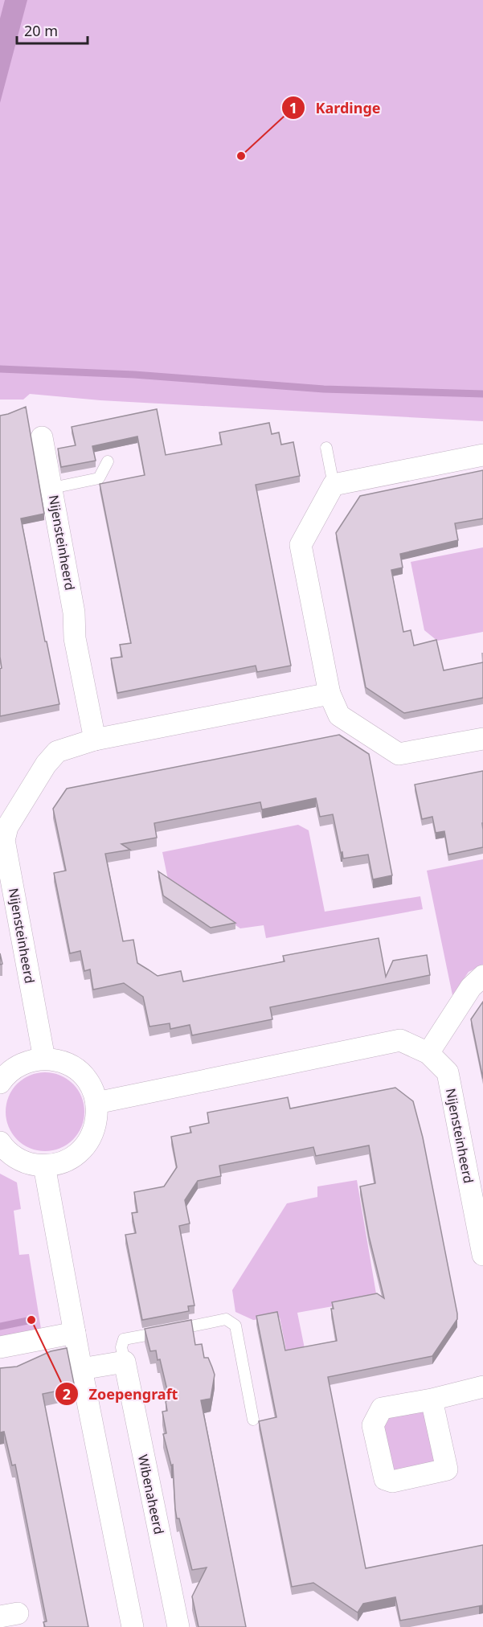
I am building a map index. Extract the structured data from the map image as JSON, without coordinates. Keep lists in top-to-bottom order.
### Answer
{
  "streets": {
    "street": ["Nijensteinheerd", "Wibenaheerd"]
  },
  "places": ["Kardinge", "Zoepengraft"],
  "scale_bar": "20 m"
}
